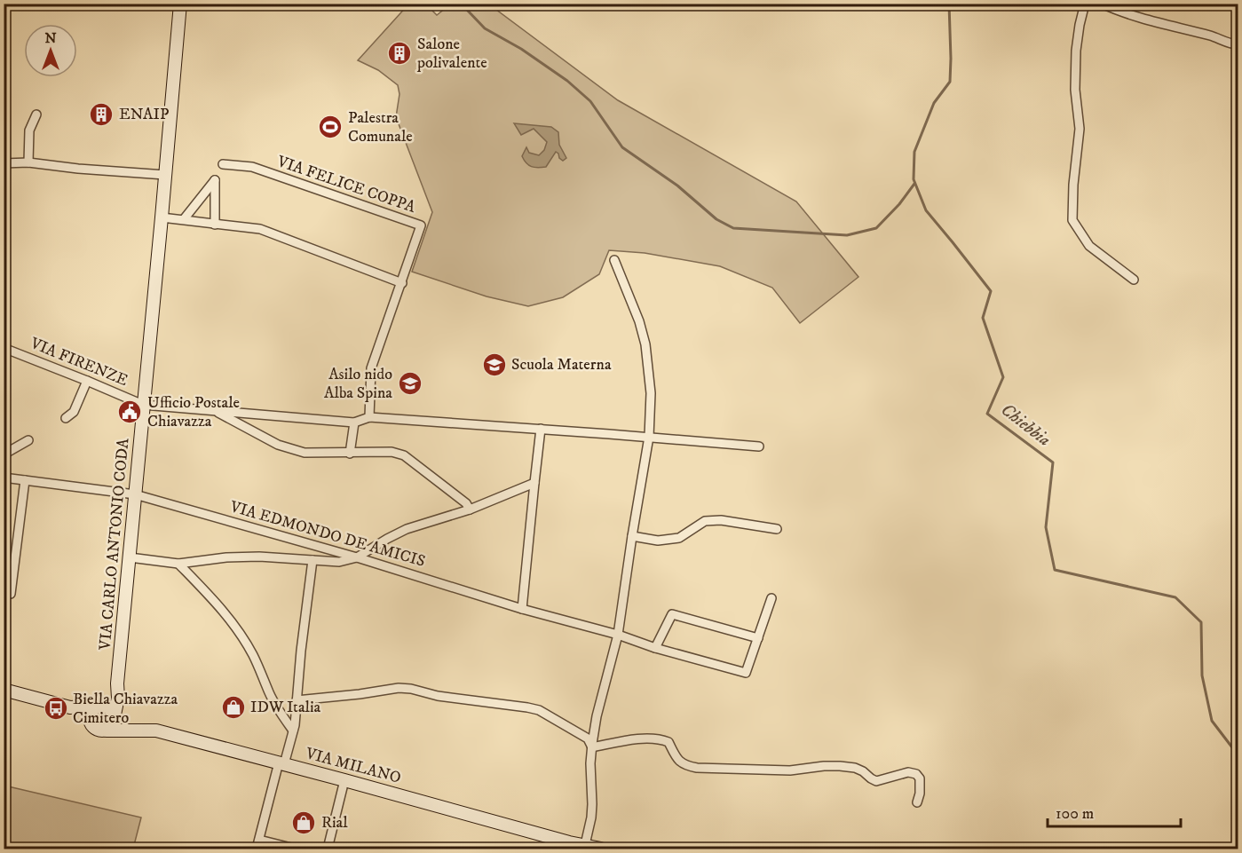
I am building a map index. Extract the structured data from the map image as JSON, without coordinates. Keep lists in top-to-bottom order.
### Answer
{
  "streets": {
    "street": [
      "VIA FELICE COPPA",
      "VIA FIRENZE",
      "VIA EDMONDO DE AMICIS",
      "VIA CARLO ANTONIO CODA",
      "VIA MILANO"
    ]
  },
  "crossings": [
    ["VIA FIRENZE", "VIA CARLO ANTONIO CODA"],
    ["VIA EDMONDO DE AMICIS", "VIA CARLO ANTONIO CODA"],
    ["VIA CARLO ANTONIO CODA", "VIA MILANO"]
  ],
  "water": ["Chiebbia"],
  "places": {
    "building": ["Salone polivalente", "ENAIP"],
    "sports": ["Palestra Comunale"],
    "school or university": ["Scuola Materna", "Asilo nido Alba Spina"],
    "public building": ["Ufficio Postale Chiavazza"],
    "shop": ["IDW Italia", "Rial"],
    "bus stop": ["Biella Chiavazza Cimitero"]
  },
  "scale_bar": "100 m",
  "north": "top"
}
